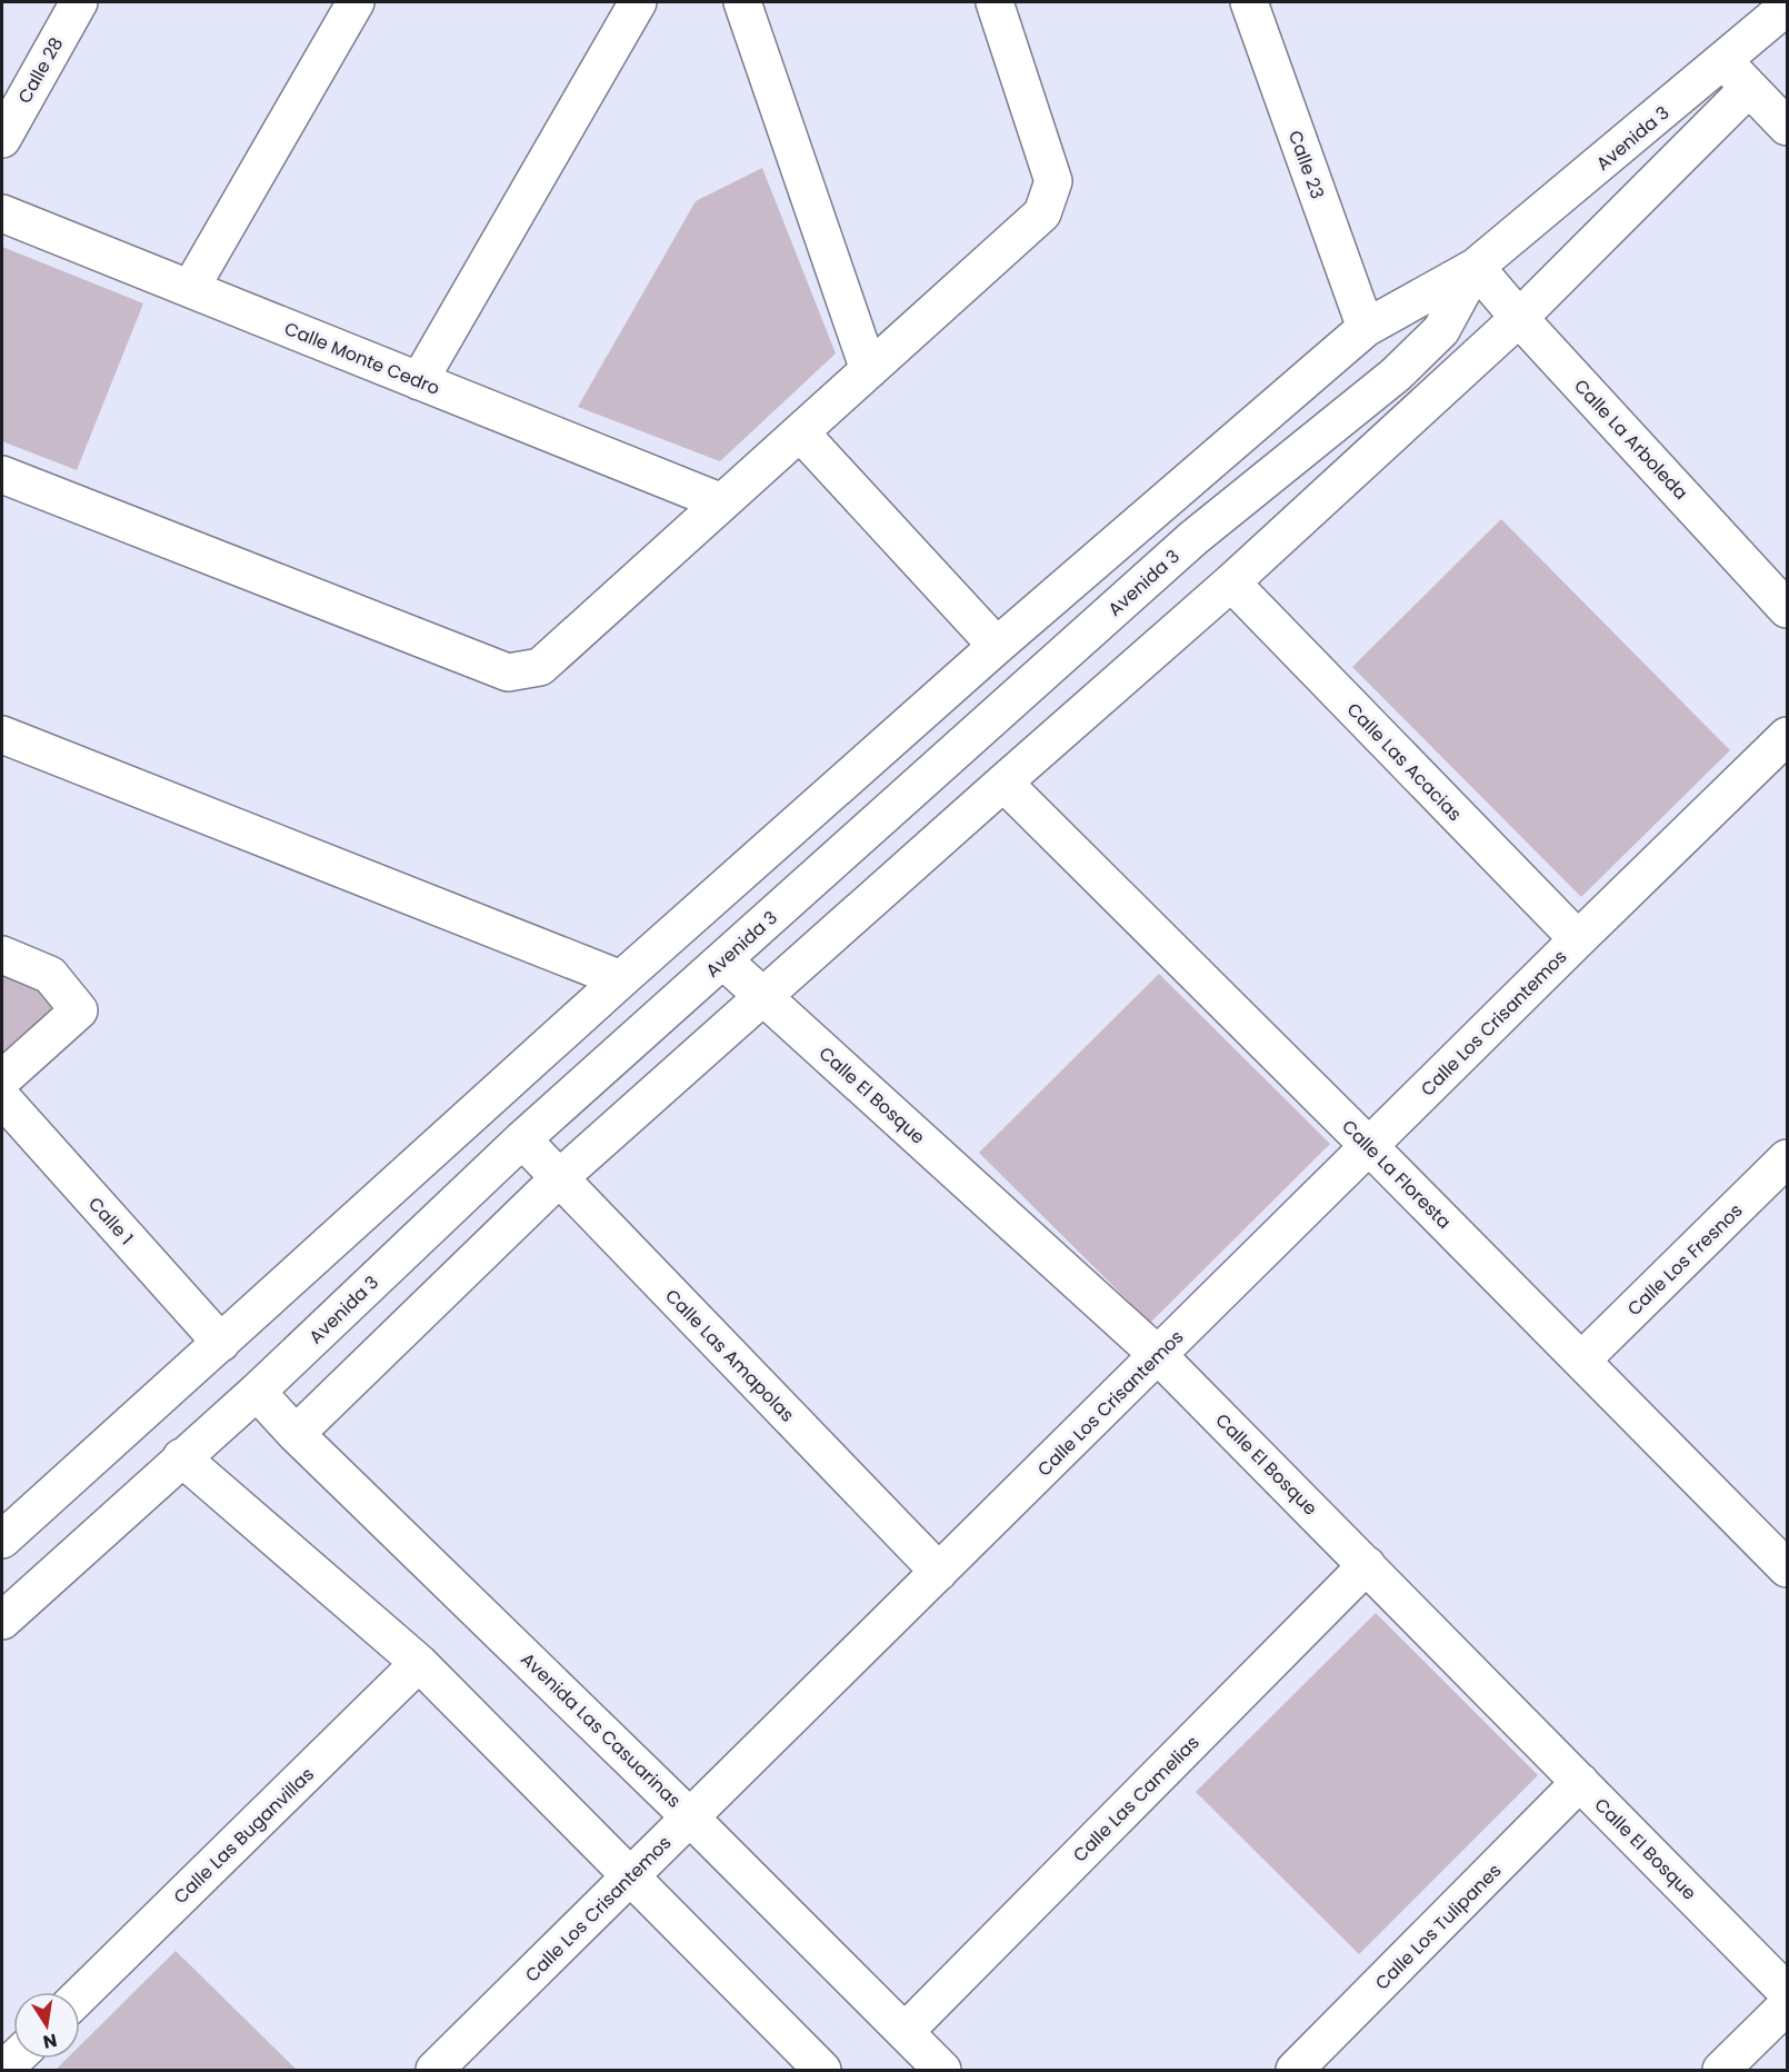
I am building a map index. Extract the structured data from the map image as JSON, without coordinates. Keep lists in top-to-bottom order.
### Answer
{
  "streets": {
    "street": [
      "Calle 28",
      "Avenida 3",
      "Calle 23",
      "Calle Monte Cedro",
      "Calle La Arboleda",
      "Calle Las Acacias",
      "Calle Los Crisantemos",
      "Calle El Bosque",
      "Calle La Floresta",
      "Calle 1",
      "Calle Los Fresnos",
      "Calle Las Amapolas",
      "Avenida Las Casuarinas",
      "Calle Las Camelias",
      "Calle Las Buganvillas",
      "Calle Los Tulipanes"
    ]
  },
  "crossings": [
    ["Avenida 3", "Calle 23"],
    ["Avenida 3", "Calle La Arboleda"],
    ["Avenida 3", "Calle El Bosque"],
    ["Avenida 3", "Calle 1"],
    ["Avenida 3", "Calle Las Amapolas"],
    ["Avenida 3", "Avenida Las Casuarinas"],
    ["Calle Las Acacias", "Calle Los Crisantemos"],
    ["Calle Los Crisantemos", "Calle El Bosque"],
    ["Calle Los Crisantemos", "Calle La Floresta"],
    ["Calle Los Crisantemos", "Calle Las Amapolas"],
    ["Calle Los Crisantemos", "Avenida Las Casuarinas"],
    ["Calle El Bosque", "Calle Las Camelias"],
    ["Calle El Bosque", "Calle Los Tulipanes"],
    ["Calle La Floresta", "Calle Los Fresnos"],
    ["Avenida Las Casuarinas", "Calle Las Camelias"]
  ],
  "north": "bottom"
}
